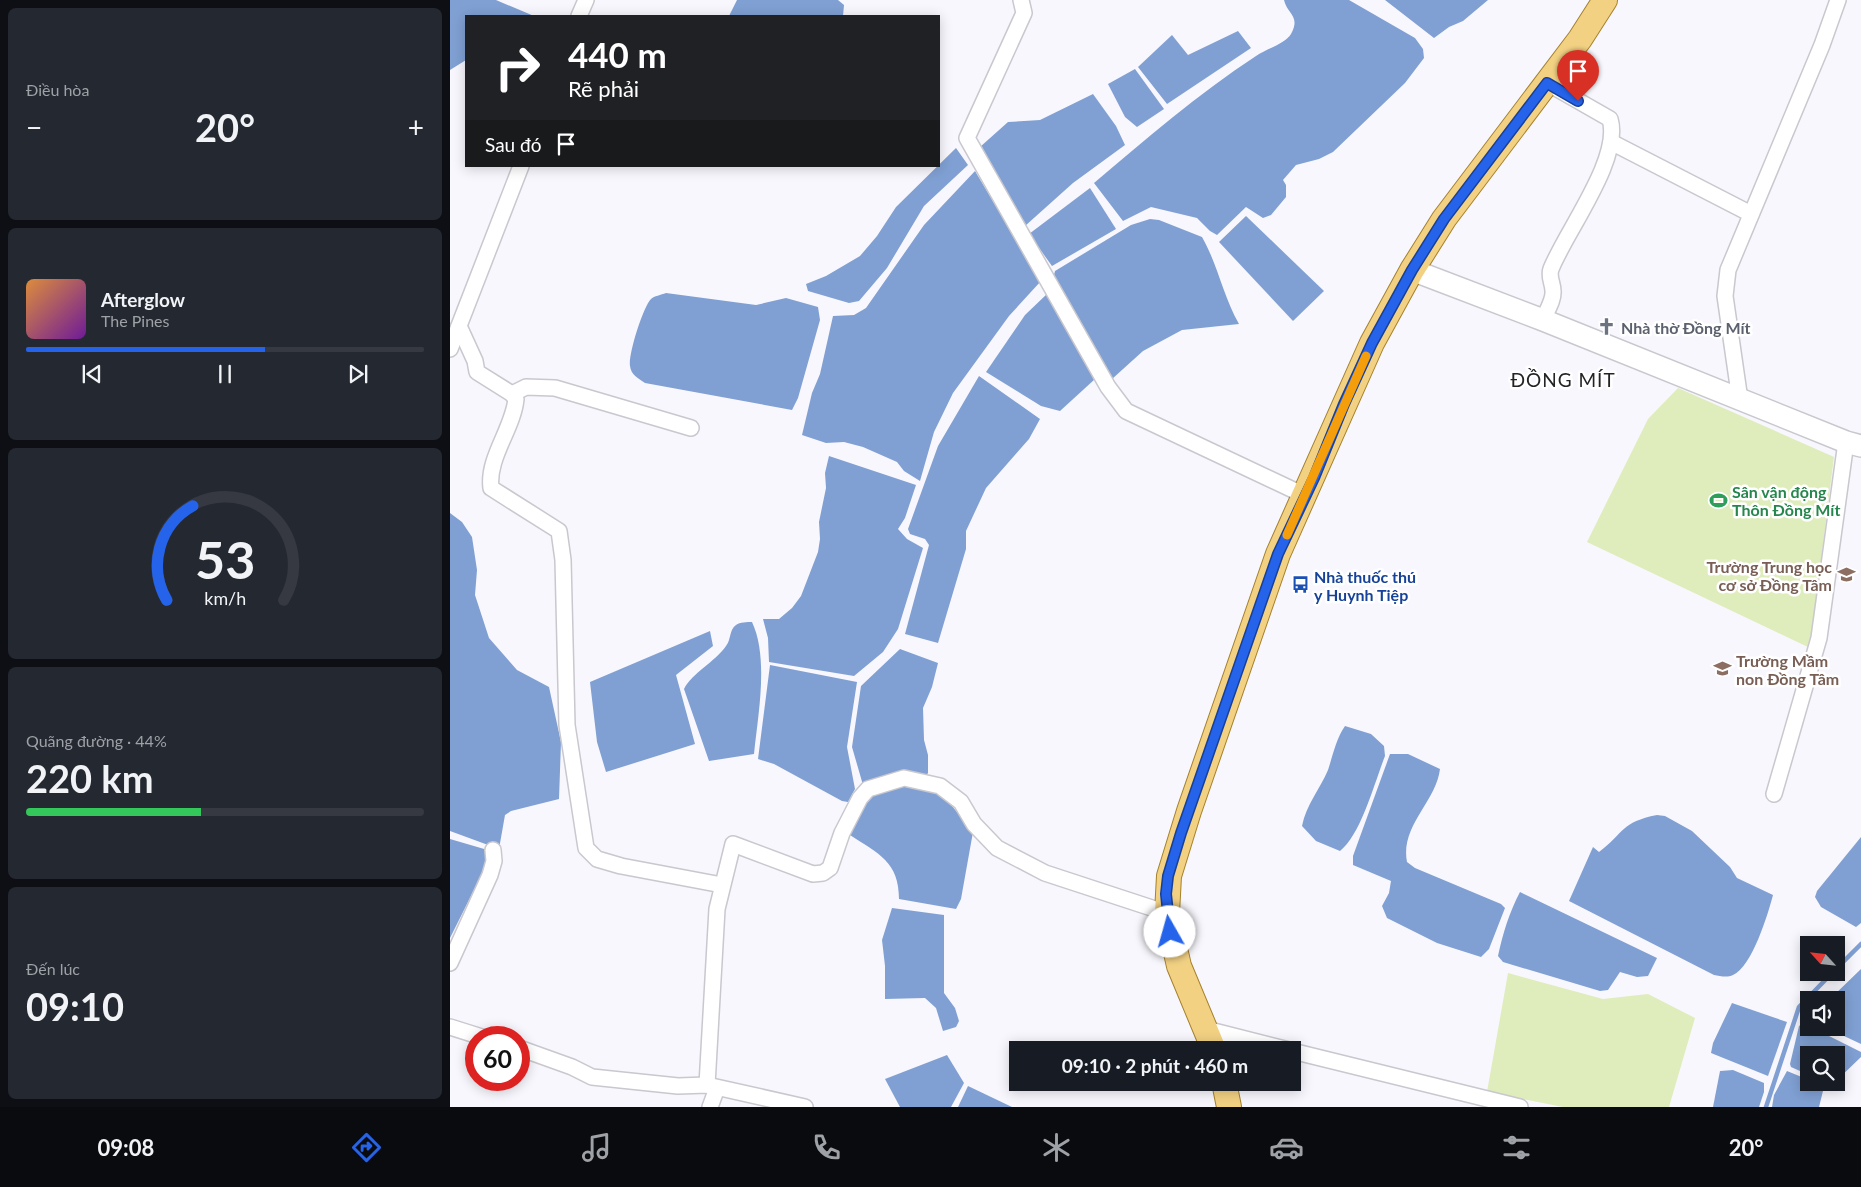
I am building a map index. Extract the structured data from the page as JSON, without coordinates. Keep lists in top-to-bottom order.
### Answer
{
  "districts": ["ĐỒNG MÍT"],
  "places": {
    "church": ["Nhà thờ Đồng Mít"],
    "sports": ["Sân vận động Thôn Đồng Mít"],
    "school or university": ["Trường Trung học cơ sở Đồng Tâm", "Trường Mầm non Đồng Tâm"],
    "bus stop": ["Nhà thuốc thú y Huynh Tiệp"]
  },
  "north": "top left",
  "page": {
    "tile": [
      "Điều hòa",
      ["Quãng đường · 44%", "220 km"],
      ["Đến lúc", "09:10"]
    ],
    "turn": ["440 m", "Rẽ phải"],
    "heat": ["−", "20°", "+"],
    "then": "Sau đó",
    "song": ["Afterglow", "The Pines"],
    "limit": "60",
    "trip": "09:10 · 2 phút · 460 m",
    "tabs": ["09:08", "20°"],
    "gauge": ["53", "km/h"]
  }
}
